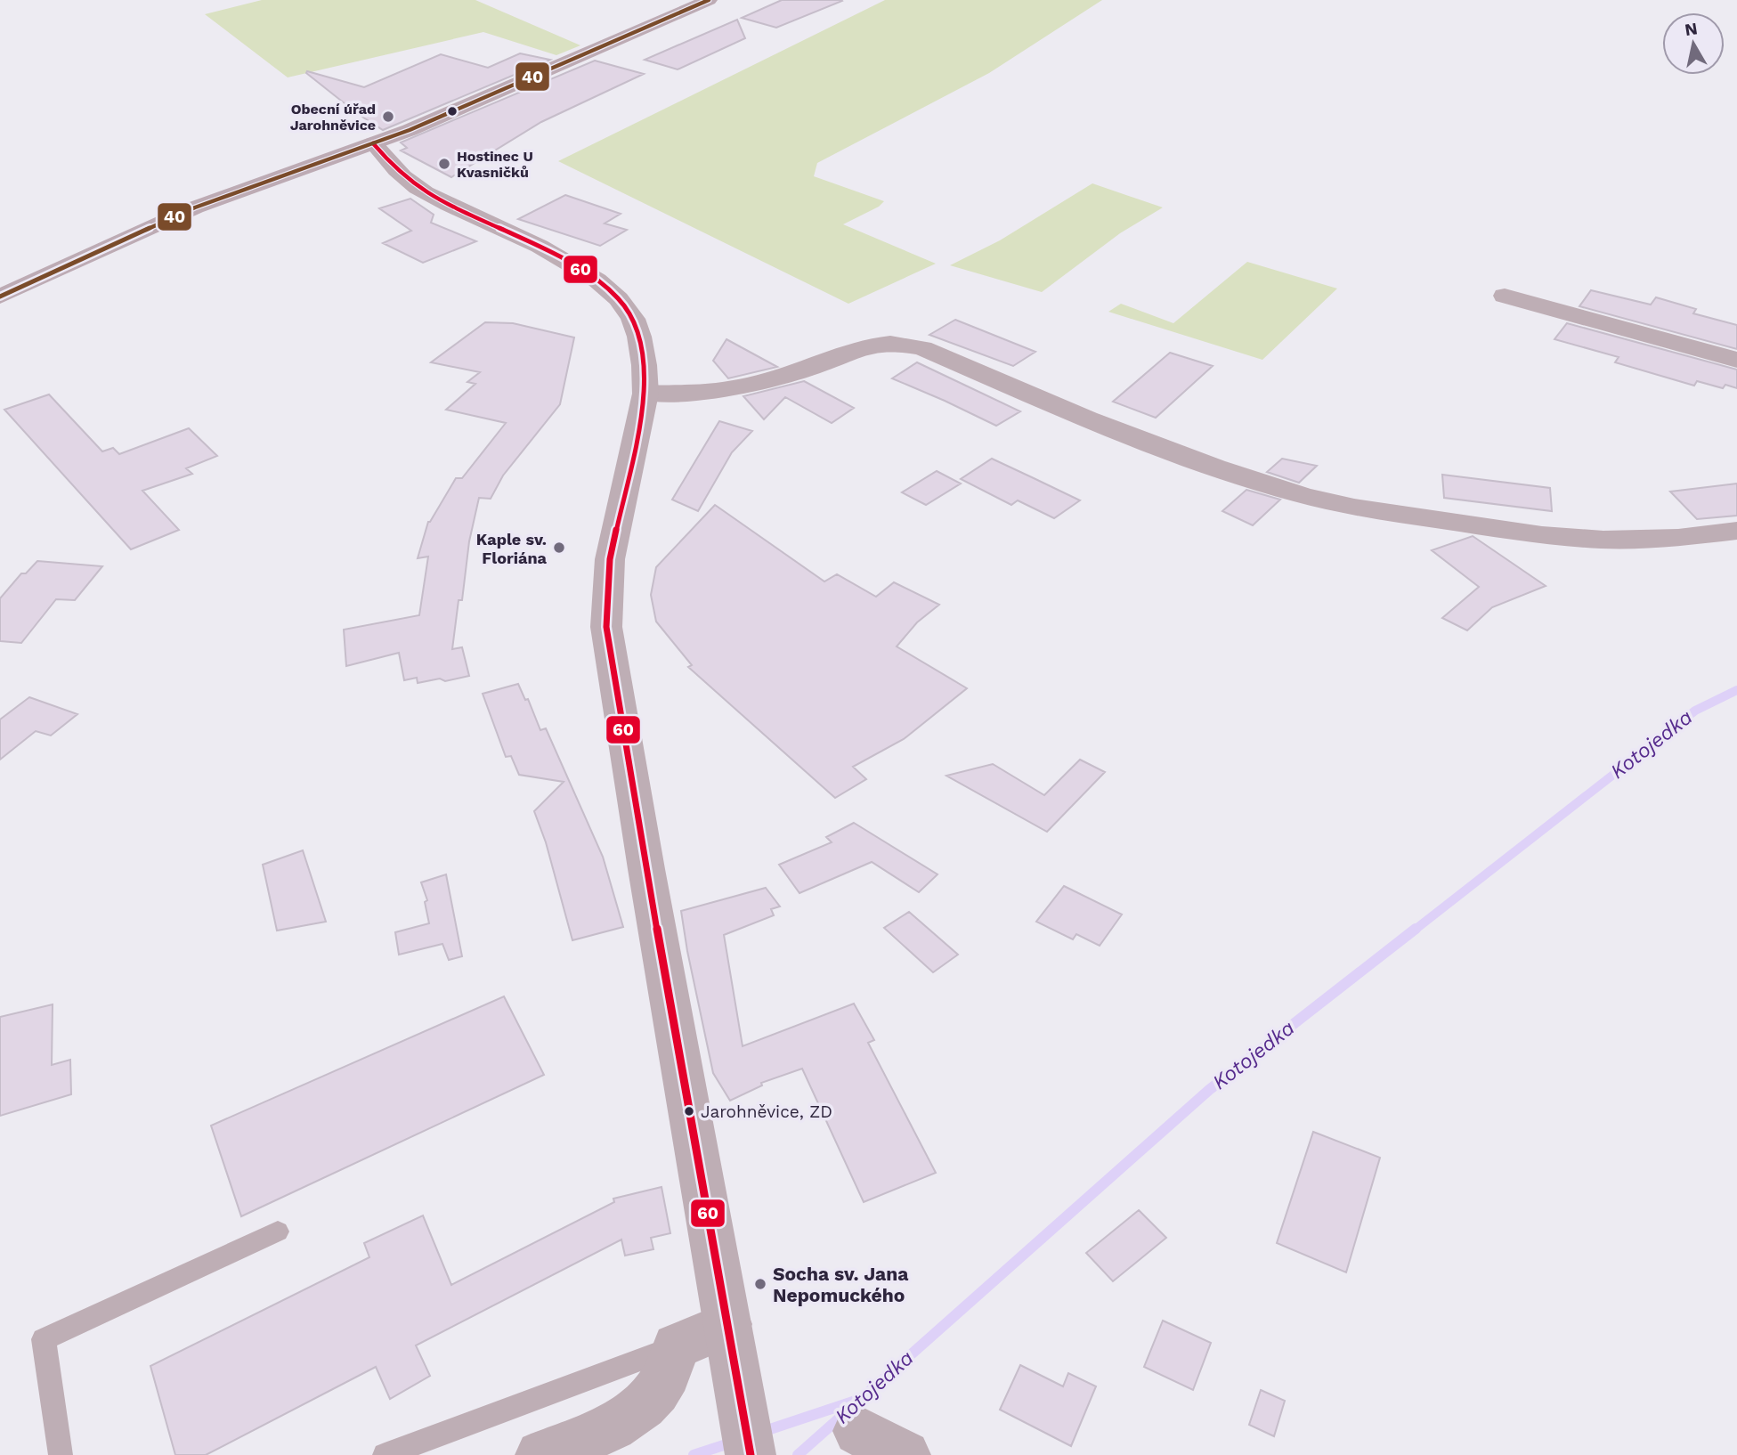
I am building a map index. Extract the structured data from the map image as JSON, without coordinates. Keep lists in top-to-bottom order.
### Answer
{
  "water": ["Kotojedka"],
  "places": [
    "Obecní úřad Jarohněvice",
    "Hostinec U Kvasničků",
    "Kaple sv. Floriána",
    "Jarohněvice, ZD",
    "Socha sv. Jana Nepomuckého"
  ],
  "lines": ["transit line 40", "transit line 60"],
  "north": "top"
}
